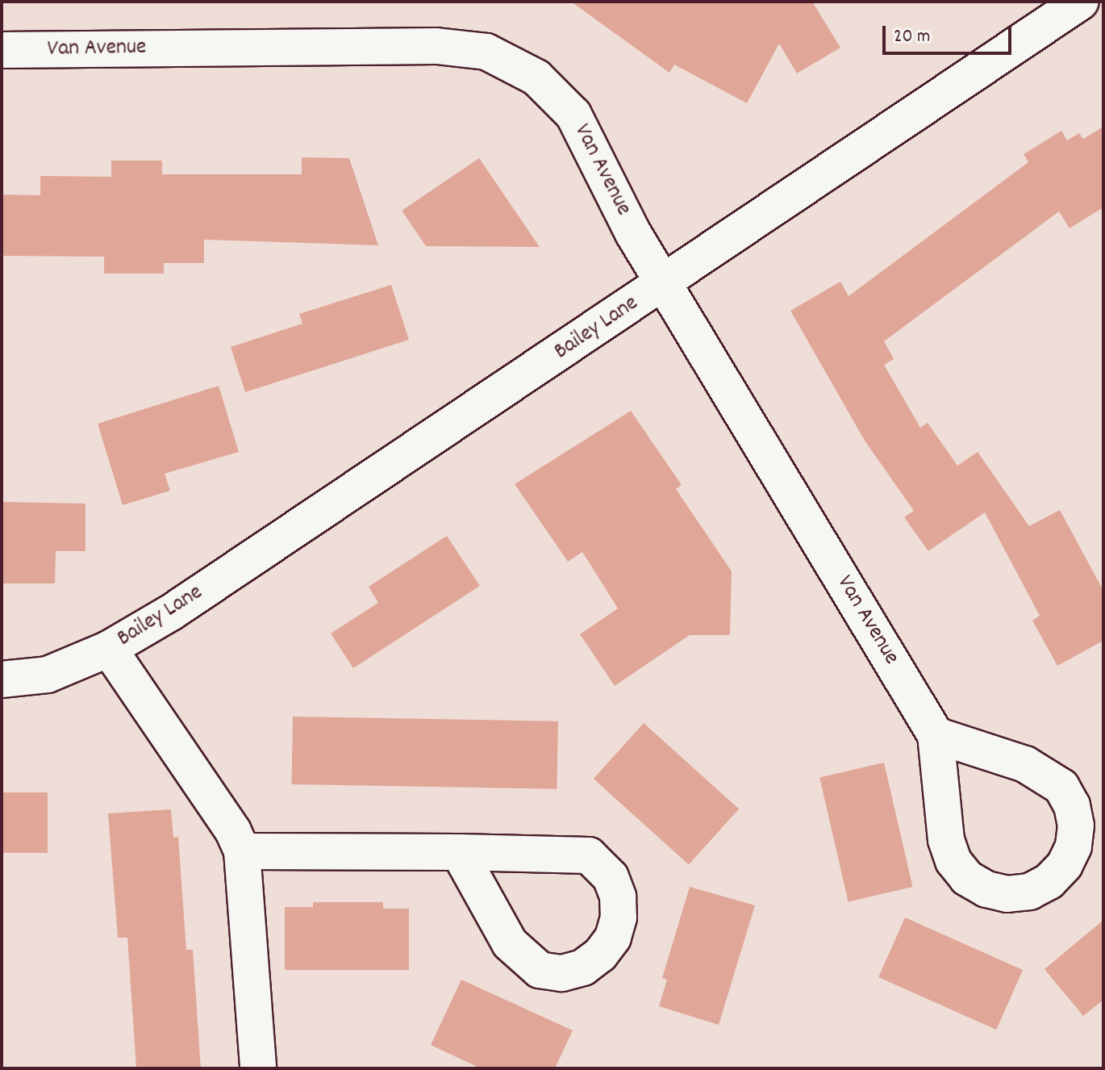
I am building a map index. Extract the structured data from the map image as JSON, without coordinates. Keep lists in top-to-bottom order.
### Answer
{
  "streets": {
    "street": ["Van Avenue", "Bailey Lane"]
  },
  "crossings": [
    ["Van Avenue", "Bailey Lane"]
  ],
  "scale_bar": "20 m"
}
